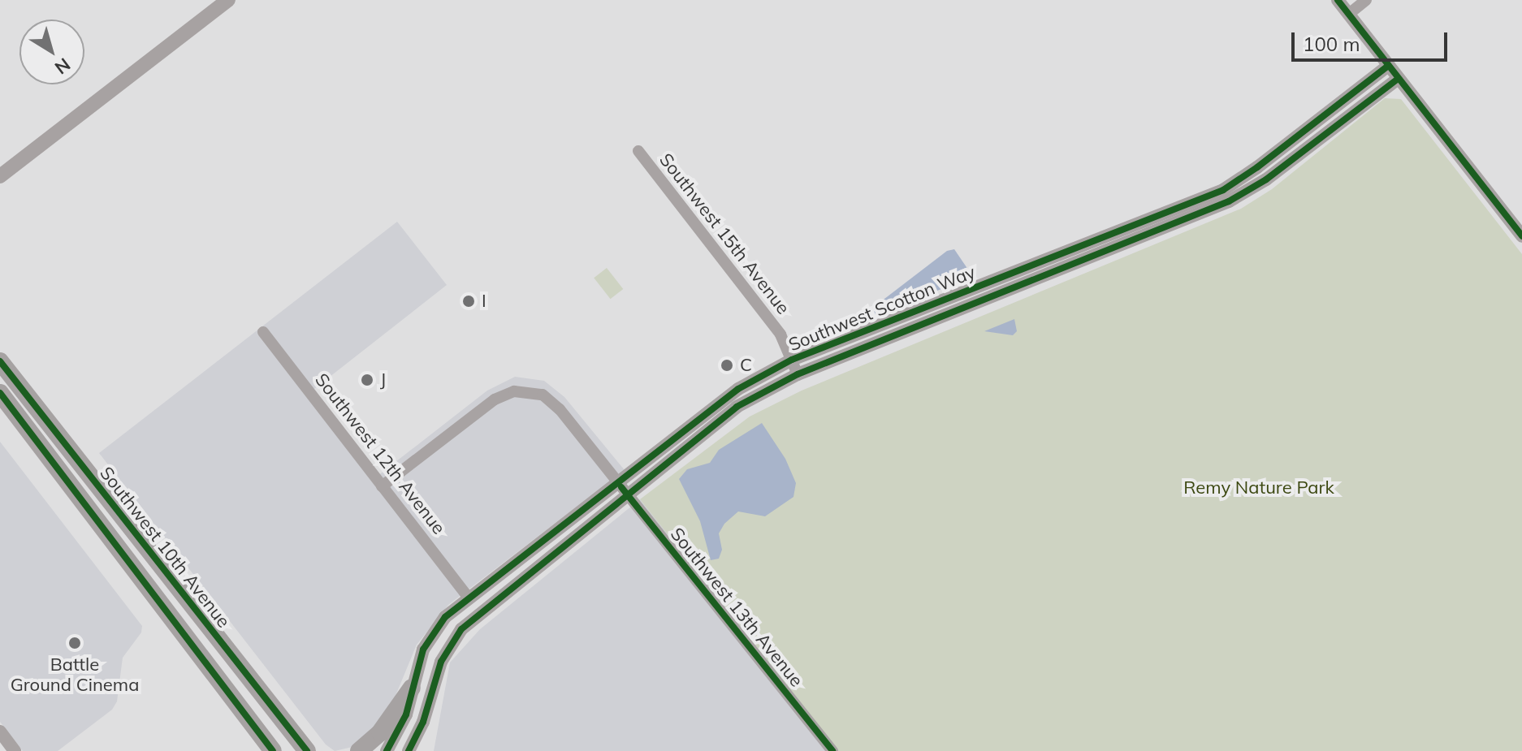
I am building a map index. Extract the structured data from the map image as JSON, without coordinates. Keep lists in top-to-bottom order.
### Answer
{
  "streets": {
    "highway": ["Southwest 10th Avenue"],
    "street": [
      "Southwest 15th Avenue",
      "Southwest Scotton Way",
      "Southwest 12th Avenue",
      "Southwest 13th Avenue"
    ]
  },
  "crossings": [
    ["Southwest 15th Avenue", "Southwest Scotton Way"],
    ["Southwest Scotton Way", "Southwest 12th Avenue"],
    ["Southwest Scotton Way", "Southwest 13th Avenue"],
    ["Southwest 12th Avenue", "Southwest 13th Avenue"]
  ],
  "parks": ["Remy Nature Park"],
  "places": [
    "I",
    "C",
    "J",
    "Battle Ground Cinema"
  ],
  "scale_bar": "100 m",
  "north": "bottom right"
}
